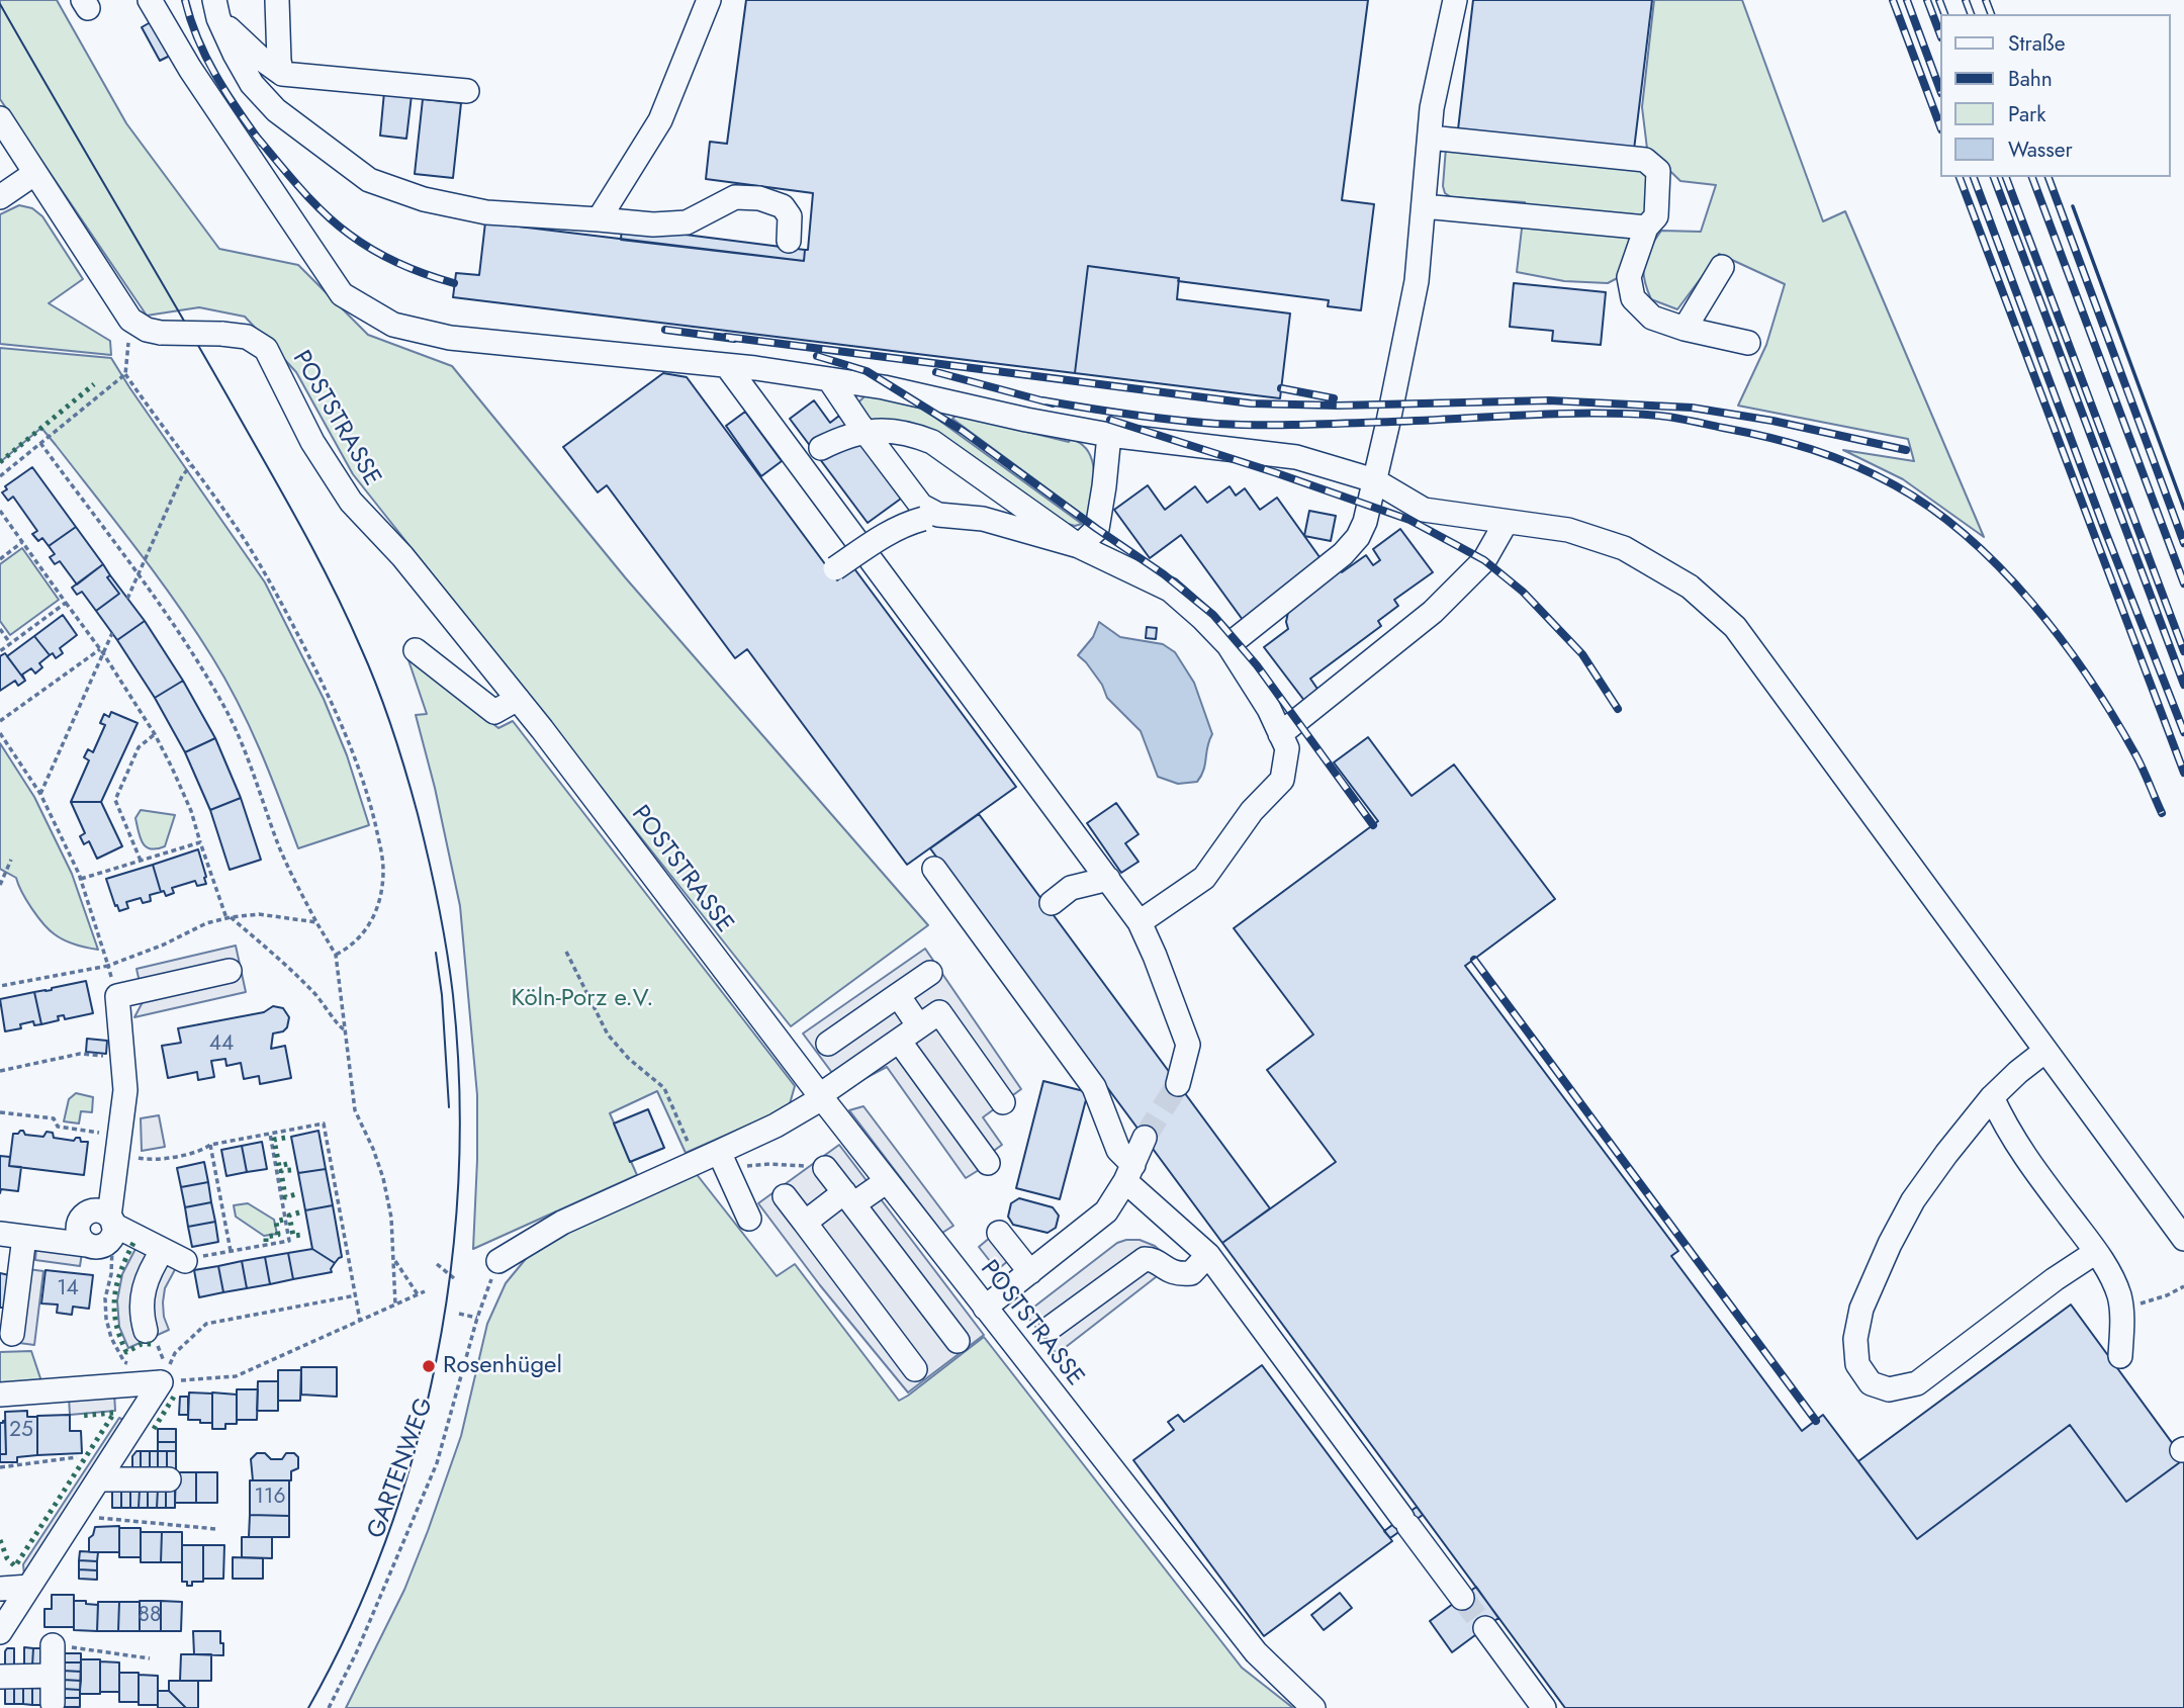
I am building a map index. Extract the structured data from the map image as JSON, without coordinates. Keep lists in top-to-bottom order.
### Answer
{
  "streets": {
    "street": ["POSTSTRASSE"],
    "path": ["GARTENWEG"]
  },
  "parks": ["Köln-Porz e.V."],
  "places": ["Rosenhügel"],
  "house_numbers": [
    "44",
    "14",
    "25",
    "116",
    "88"
  ],
  "legend": [
    "Straße",
    "Bahn",
    "Park",
    "Wasser"
  ]
}
